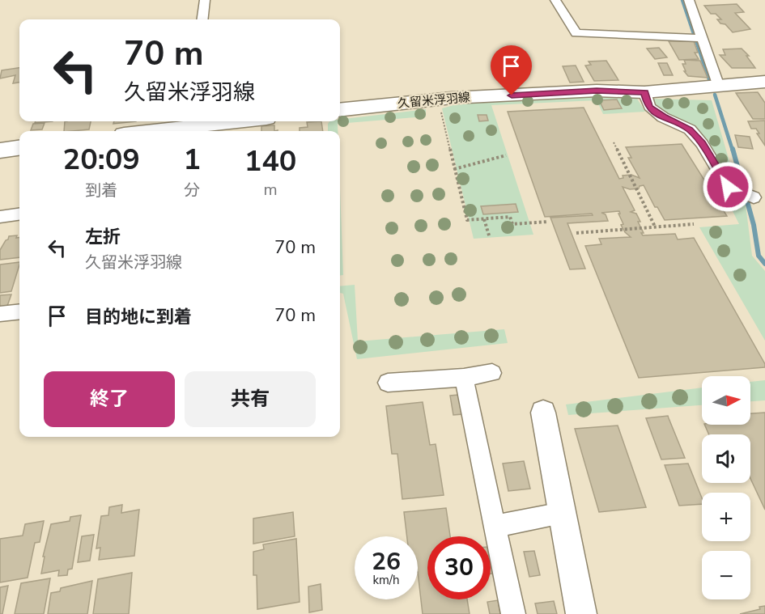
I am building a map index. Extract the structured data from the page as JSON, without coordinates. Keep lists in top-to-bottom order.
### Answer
{
  "streets": {
    "main road": ["久留米浮羽線"]
  },
  "north": "right",
  "page": {
    "turn": ["70 m", "久留米浮羽線"],
    "eta": [
      "20:09",
      "到着",
      "1",
      "分",
      "140",
      "m"
    ],
    "list": [
      {
        "name": "左折",
        "note": "久留米浮羽線",
        "value": "70 m"
      },
      {
        "name": "目的地に到着",
        "value": "70 m"
      }
    ],
    "buttons": ["終了", "共有"],
    "map_buttons": ["+", "−"],
    "speed": "26 km/h",
    "limit": "30"
  }
}
